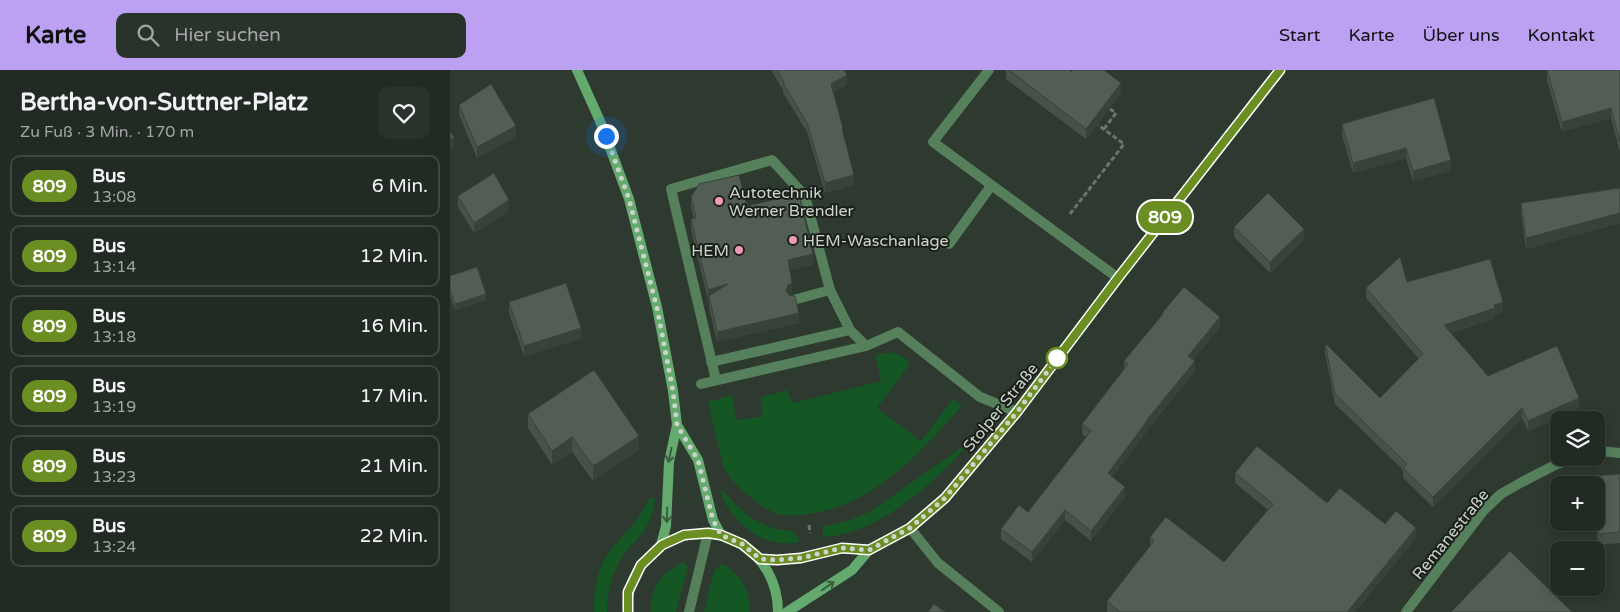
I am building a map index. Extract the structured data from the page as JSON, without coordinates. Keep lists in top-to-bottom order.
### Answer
{
  "streets": {
    "main road": ["Stolper Straße"],
    "street": ["Remanestraße"]
  },
  "places": ["Autotechnik Werner Brendler", "HEM-Waschanlage", "HEM"],
  "lines": ["bus line 809"],
  "page": {
    "header": "Karte",
    "search": "Hier suchen",
    "nav": [
      "Start",
      "Karte",
      "Über uns",
      "Kontakt"
    ],
    "heading": ["Bertha-von-Suttner-Platz", "Zu Fuß · 3 Min. · 170 m"],
    "on_map": "809",
    "list": [
      {
        "mark": "809",
        "name": "Bus",
        "note": "13:08",
        "value": "6 Min."
      },
      {
        "mark": "809",
        "name": "Bus",
        "note": "13:14",
        "value": "12 Min."
      },
      {
        "mark": "809",
        "name": "Bus",
        "note": "13:18",
        "value": "16 Min."
      },
      {
        "mark": "809",
        "name": "Bus",
        "note": "13:19",
        "value": "17 Min."
      },
      {
        "mark": "809",
        "name": "Bus",
        "note": "13:23",
        "value": "21 Min."
      },
      {
        "mark": "809",
        "name": "Bus",
        "note": "13:24",
        "value": "22 Min."
      }
    ],
    "map_buttons": ["+", "−"]
  }
}
